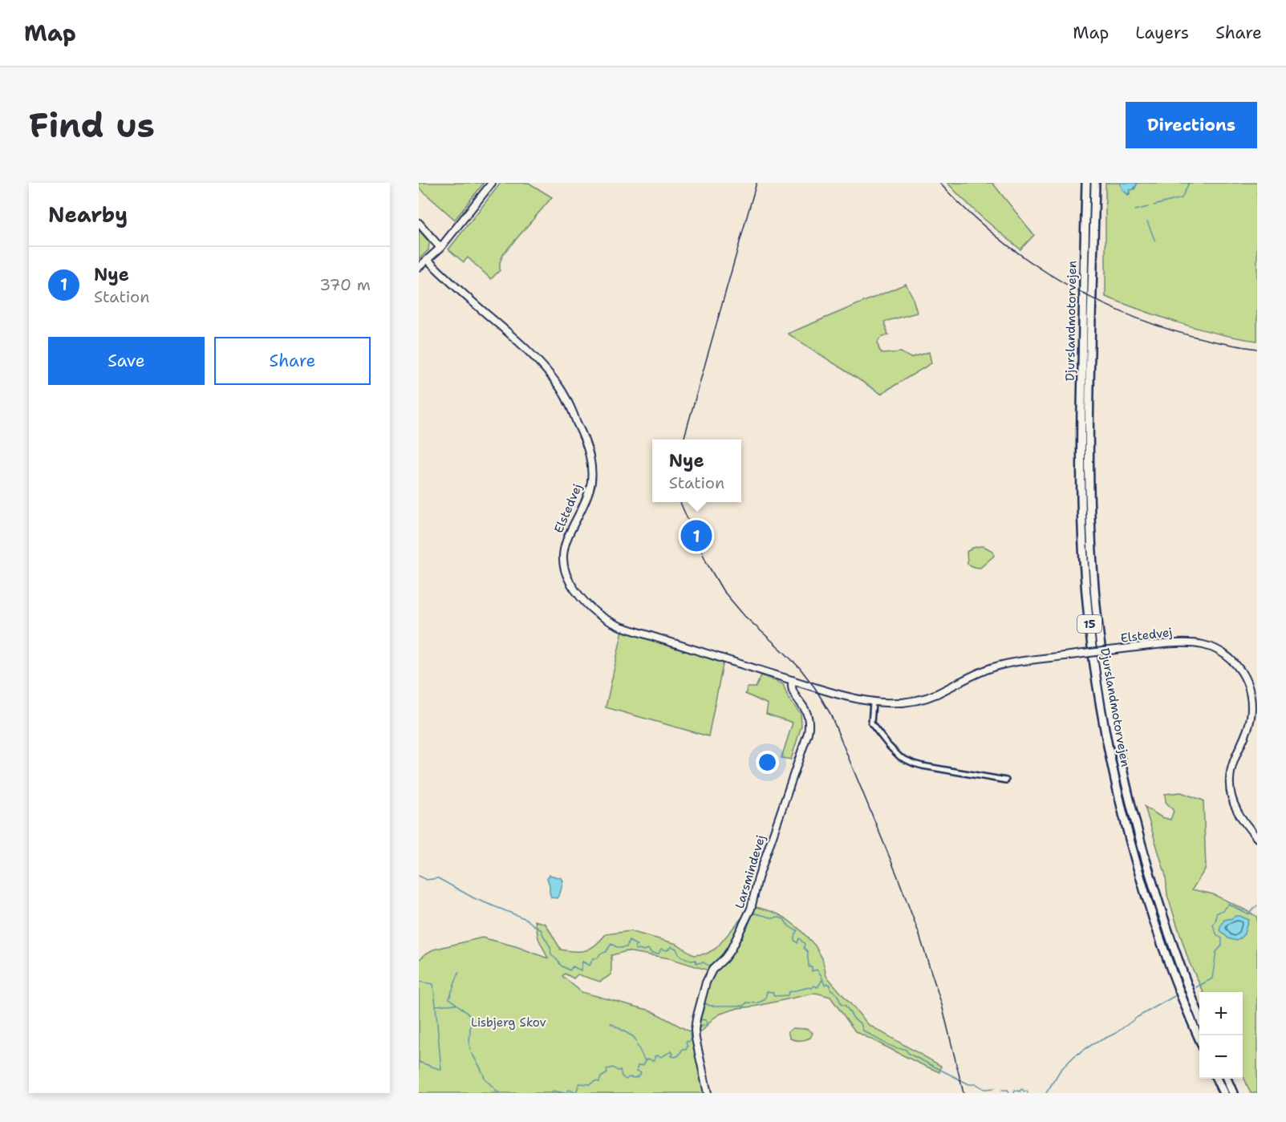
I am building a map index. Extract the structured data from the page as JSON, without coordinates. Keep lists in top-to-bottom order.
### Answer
{
  "streets": {
    "highway": ["Djurslandmotorvejen", "15"],
    "street": ["Elstedvej", "Larsmindevej"]
  },
  "crossings": [
    ["Elstedvej", "Larsmindevej"]
  ],
  "parks": ["Lisbjerg Skov"],
  "page": {
    "header": "Map",
    "nav": ["Map", "Layers", "Share"],
    "buttons": [
      "Directions",
      ["Save", "Share"]
    ],
    "title": "Find us",
    "heading": "Nearby",
    "list": [
      {
        "mark": "1",
        "name": "Nye",
        "note": "Station",
        "value": "370 m"
      }
    ],
    "popup": ["Nye", "Station"],
    "pins": "1",
    "map_buttons": ["+", "−"]
  }
}
